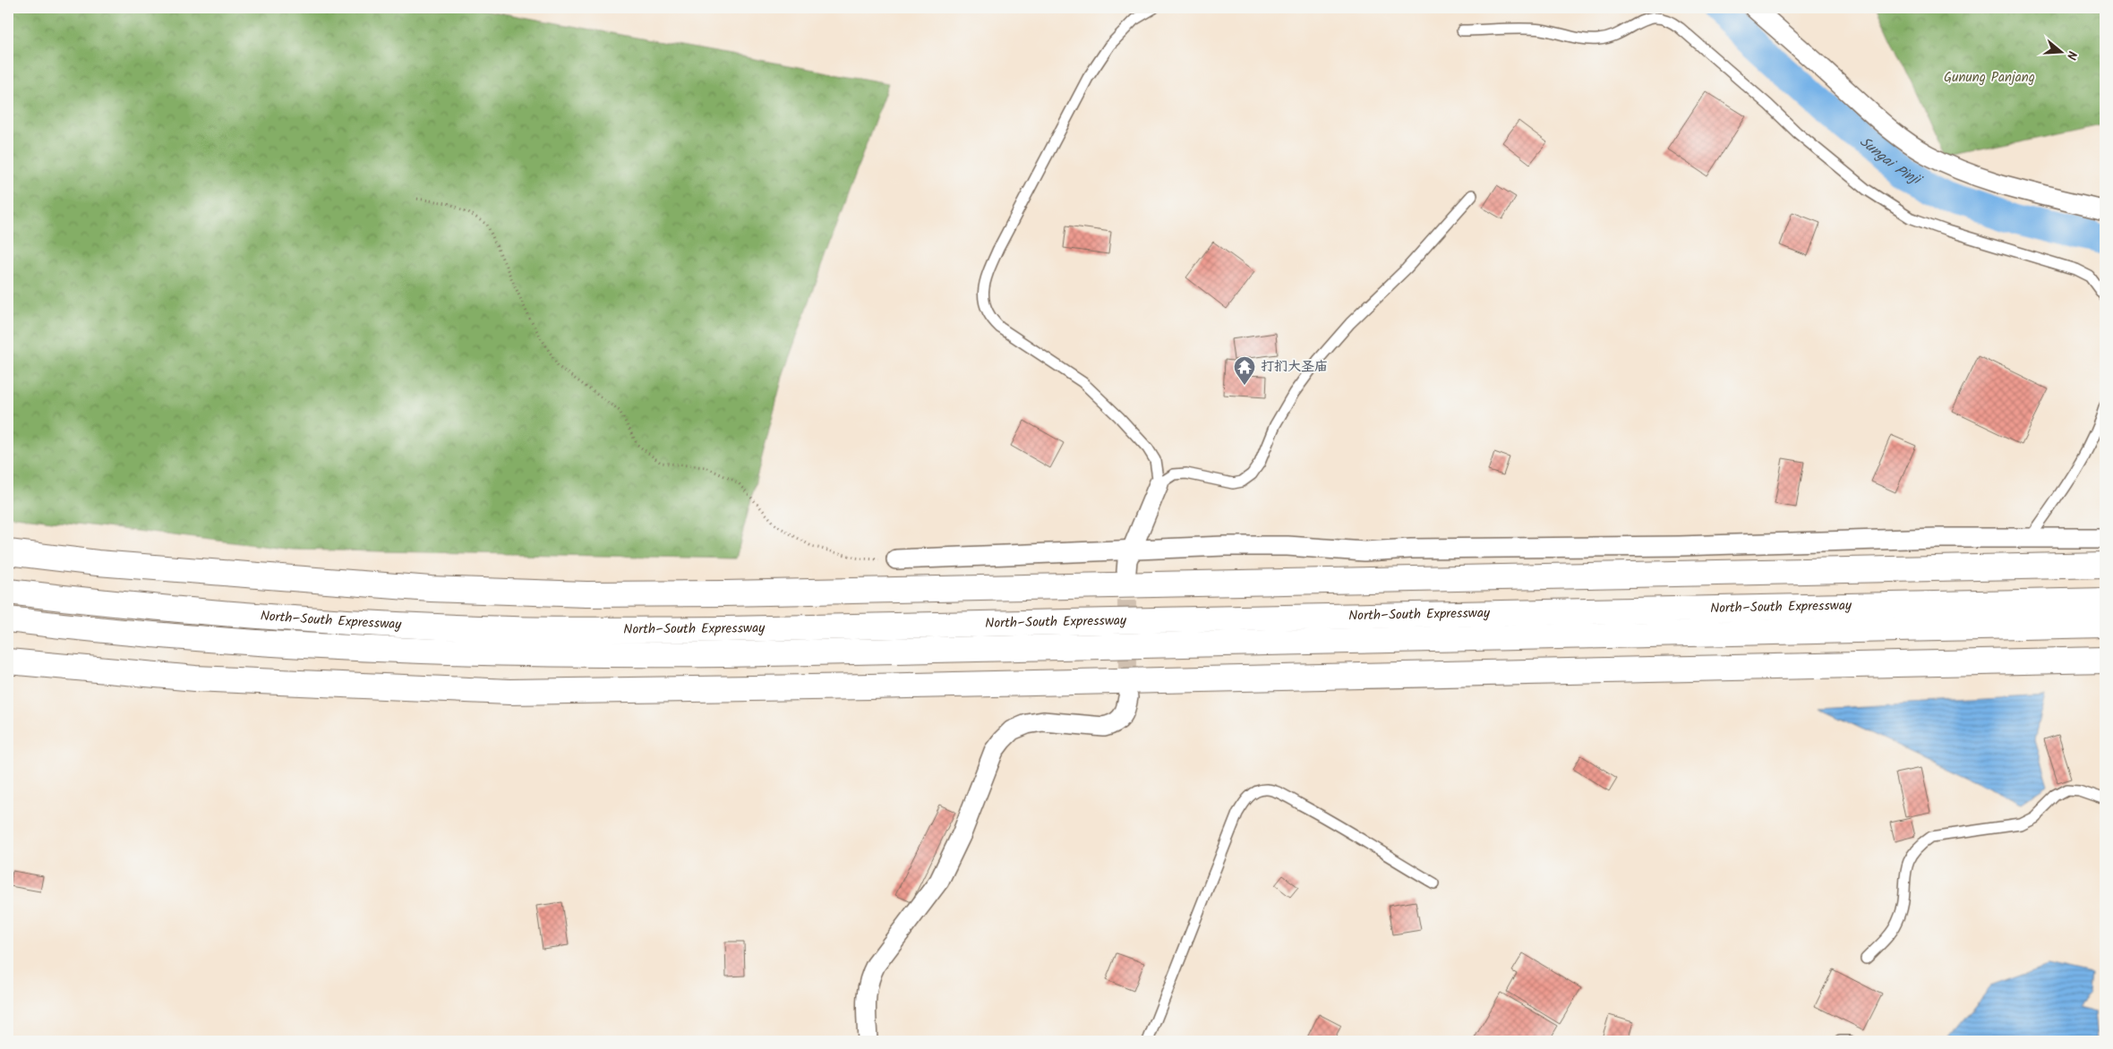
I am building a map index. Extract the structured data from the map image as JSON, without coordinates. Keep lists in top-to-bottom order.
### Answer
{
  "streets": {
    "main road": ["North–South Expressway"]
  },
  "water": ["Sungai Pinji"],
  "parks": ["Gunung Panjang"],
  "places": {
    "temple": ["打扪大圣庙"]
  },
  "north": "right"
}
